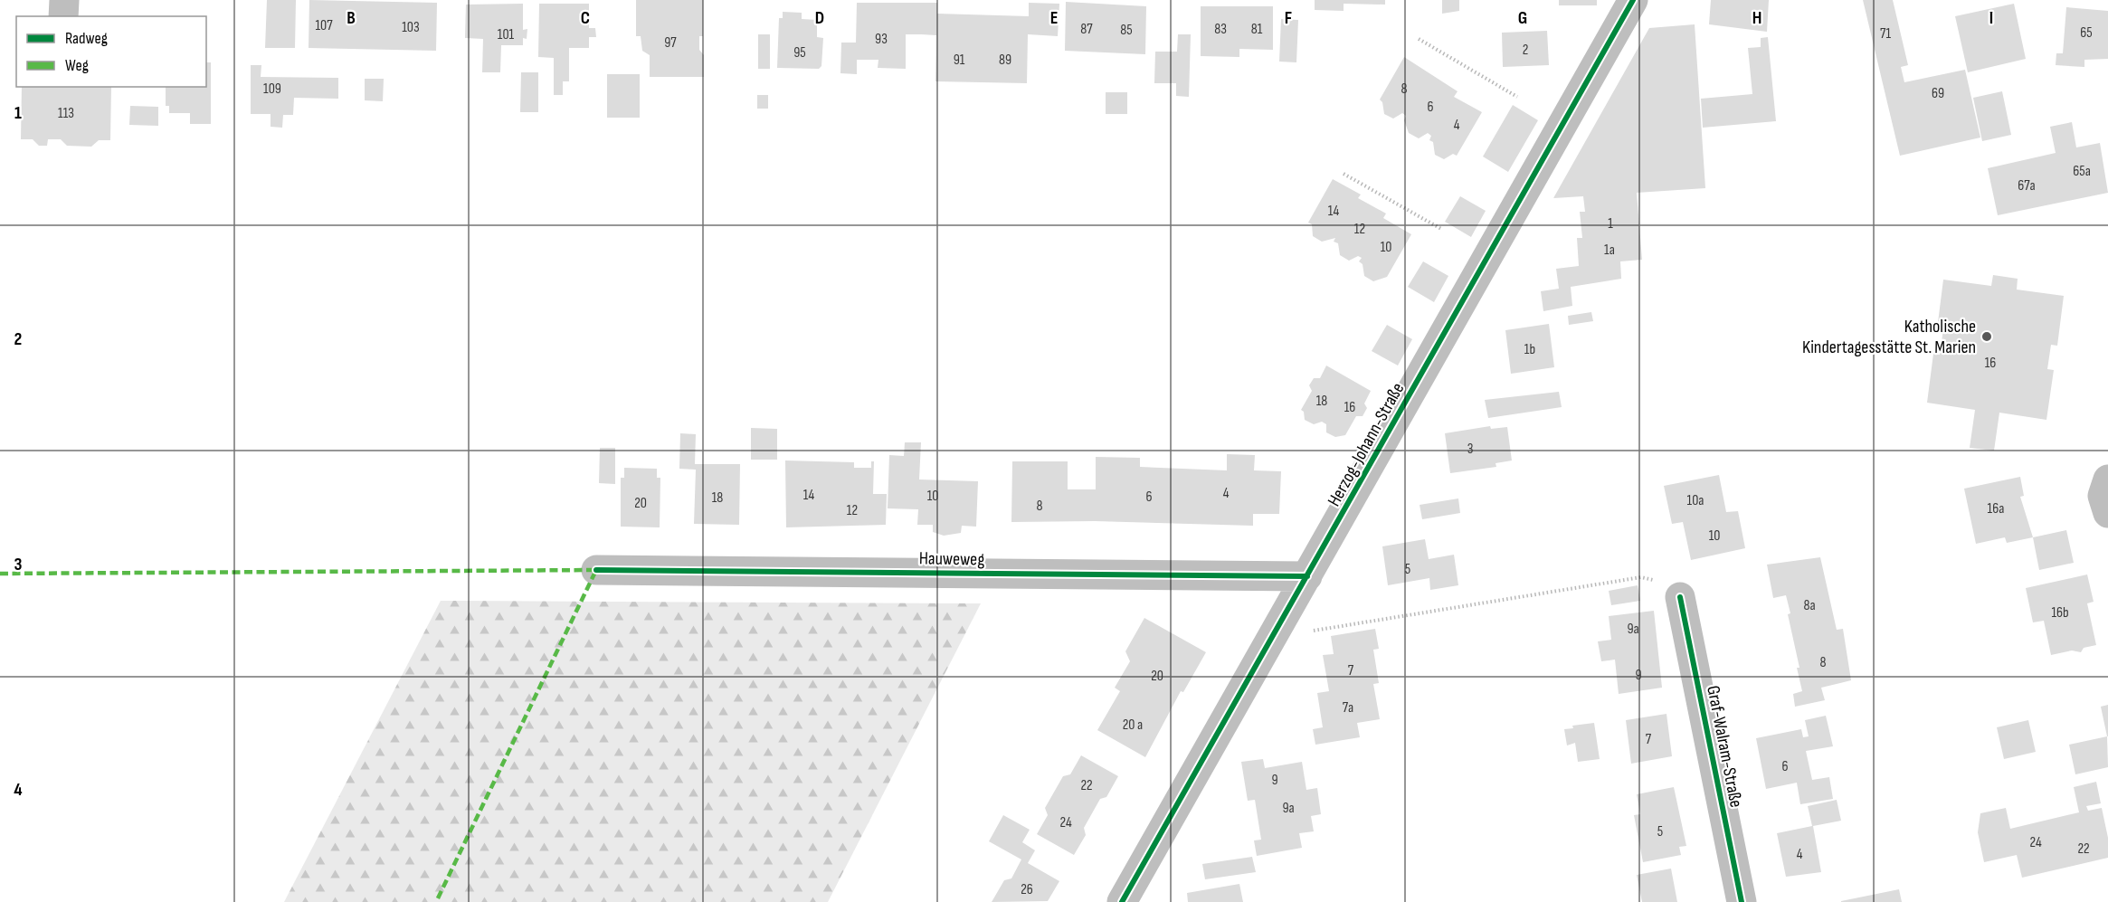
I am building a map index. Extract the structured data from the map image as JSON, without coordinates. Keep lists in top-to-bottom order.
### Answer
{
  "streets": {
    "street": ["Herzog-Johann-Straße", "Hauweweg", "Graf-Walram-Straße"]
  },
  "crossings": [
    ["Herzog-Johann-Straße", "Hauweweg"]
  ],
  "places": ["Katholische Kindertagesstätte St. Marien"],
  "house_numbers": [
    "107",
    "103",
    "87",
    "83",
    "81",
    "85",
    "65",
    "71",
    "101",
    "93",
    "97",
    "2",
    "95",
    "91",
    "89",
    "109",
    "8",
    "69",
    "6",
    "113",
    "4",
    "65a",
    "67a",
    "14",
    "1",
    "12",
    "10",
    "1a",
    "1b",
    "16",
    "18",
    "16",
    "3",
    "4",
    "14",
    "10",
    "6",
    "18",
    "10a",
    "20",
    "8",
    "16a",
    "12",
    "10",
    "5",
    "8a",
    "16b",
    "9a",
    "8",
    "7",
    "9",
    "20",
    "7a",
    "20 a",
    "7",
    "6",
    "9",
    "22",
    "9a",
    "24",
    "5",
    "24",
    "22",
    "4",
    "26"
  ],
  "legend": ["Radweg", "Weg"],
  "grid": {
    "columns": [
      "B",
      "C",
      "D",
      "E",
      "F",
      "G",
      "H",
      "I"
    ],
    "rows": [
      "1",
      "2",
      "3",
      "4"
    ]
  }
}
